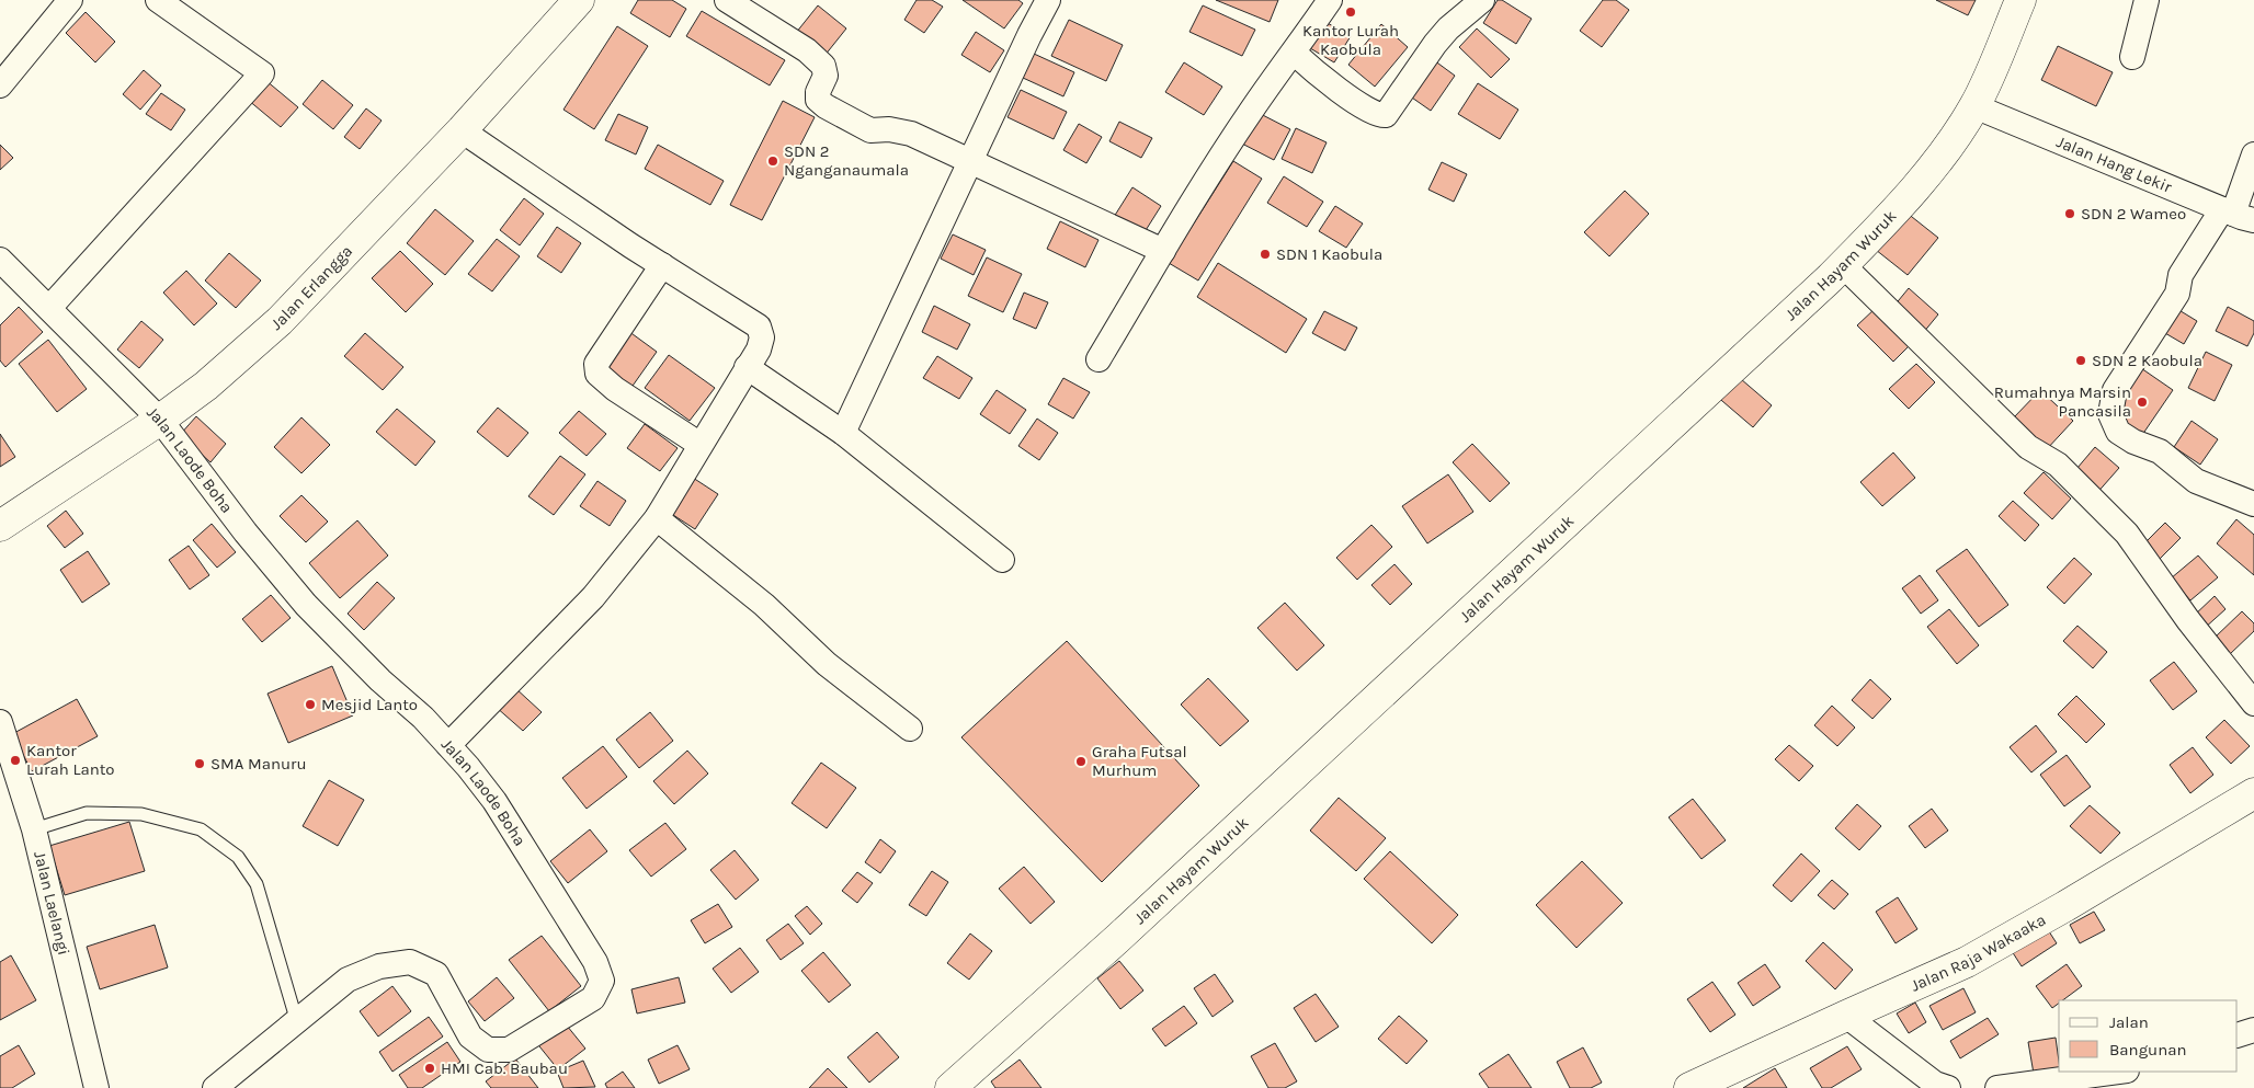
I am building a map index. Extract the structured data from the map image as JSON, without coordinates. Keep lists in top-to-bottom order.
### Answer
{
  "streets": {
    "street": [
      "Jalan Hang Lekir",
      "Jalan Hayam Wuruk",
      "Jalan Erlangga",
      "Jalan Laode Boha",
      "Jalan Laelangi",
      "Jalan Raja Wakaaka"
    ]
  },
  "crossings": [
    ["Jalan Hang Lekir", "Jalan Hayam Wuruk"],
    ["Jalan Erlangga", "Jalan Laode Boha"]
  ],
  "places": [
    "Kantor Lurah Kaobula",
    "SDN 2 Nganganaumala",
    "SDN 2 Wameo",
    "SDN 1 Kaobula",
    "SDN 2 Kaobula",
    "Rumahnya Marsin Pancasila",
    "Mesjid Lanto",
    "Kantor Lurah Lanto",
    "Graha Futsal Murhum",
    "SMA Manuru",
    "HMI Cab. Baubau"
  ],
  "legend": ["Jalan", "Bangunan"]
}
